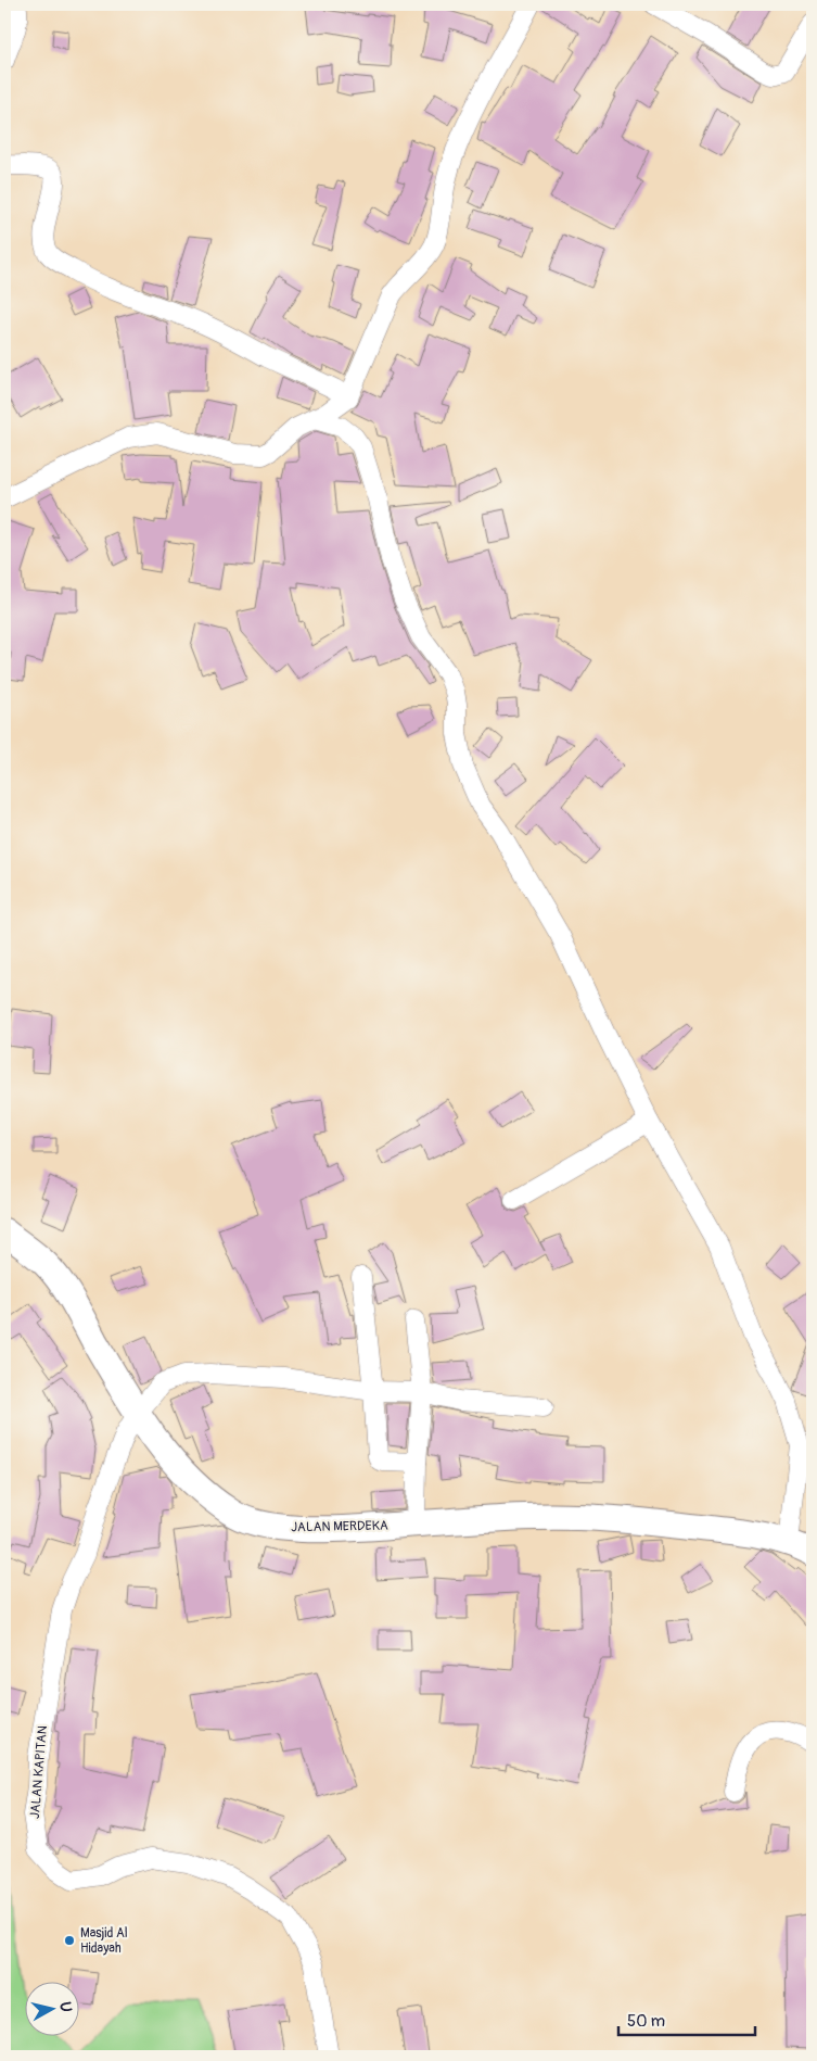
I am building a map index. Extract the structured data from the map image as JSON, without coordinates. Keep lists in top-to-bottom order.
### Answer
{
  "streets": {
    "street": ["JALAN MERDEKA", "JALAN KAPITAN"]
  },
  "crossings": [
    ["JALAN MERDEKA", "JALAN KAPITAN"]
  ],
  "places": ["Masjid Al Hidayah"],
  "scale_bar": "50 m",
  "north": "right"
}
